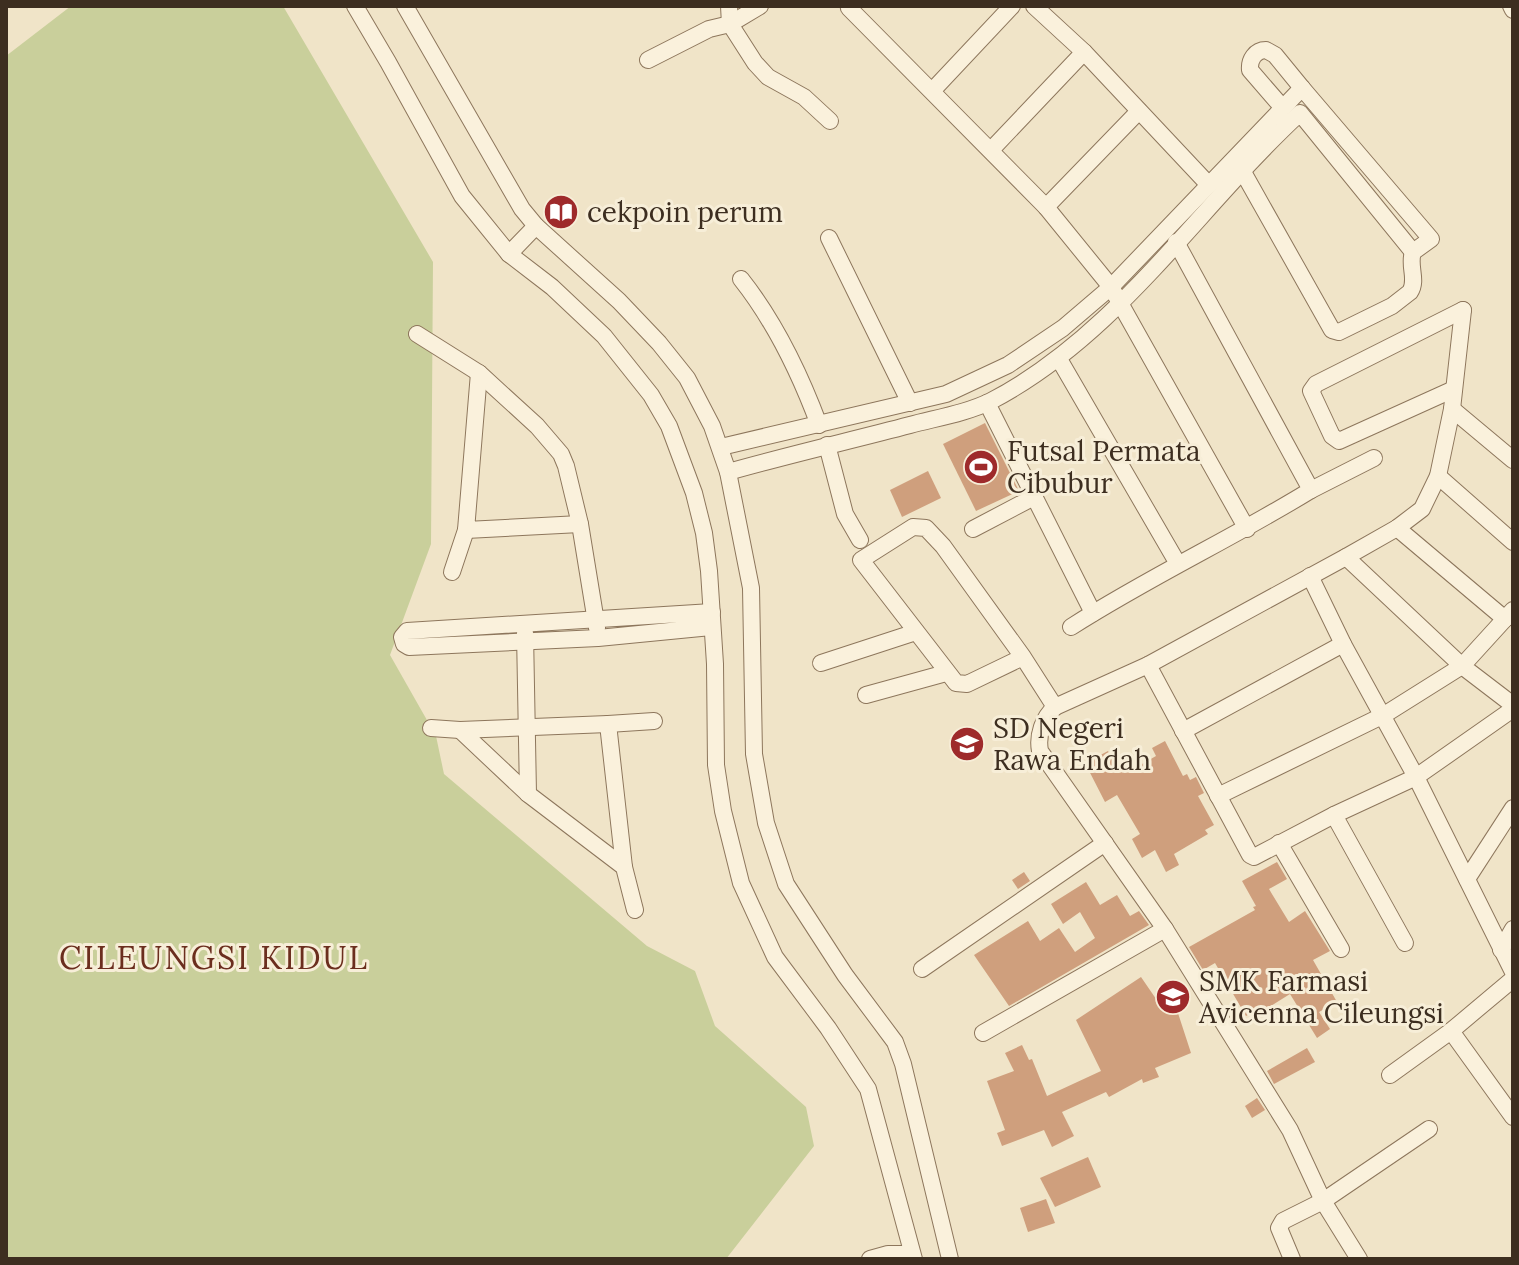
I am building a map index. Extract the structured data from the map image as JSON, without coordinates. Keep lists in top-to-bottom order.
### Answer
{
  "districts": ["CILEUNGSI KIDUL"],
  "places": {
    "library": ["cekpoin perum"],
    "sports": ["Futsal Permata Cibubur"],
    "school or university": ["SD Negeri Rawa Endah", "SMK Farmasi Avicenna Cileungsi"]
  }
}
